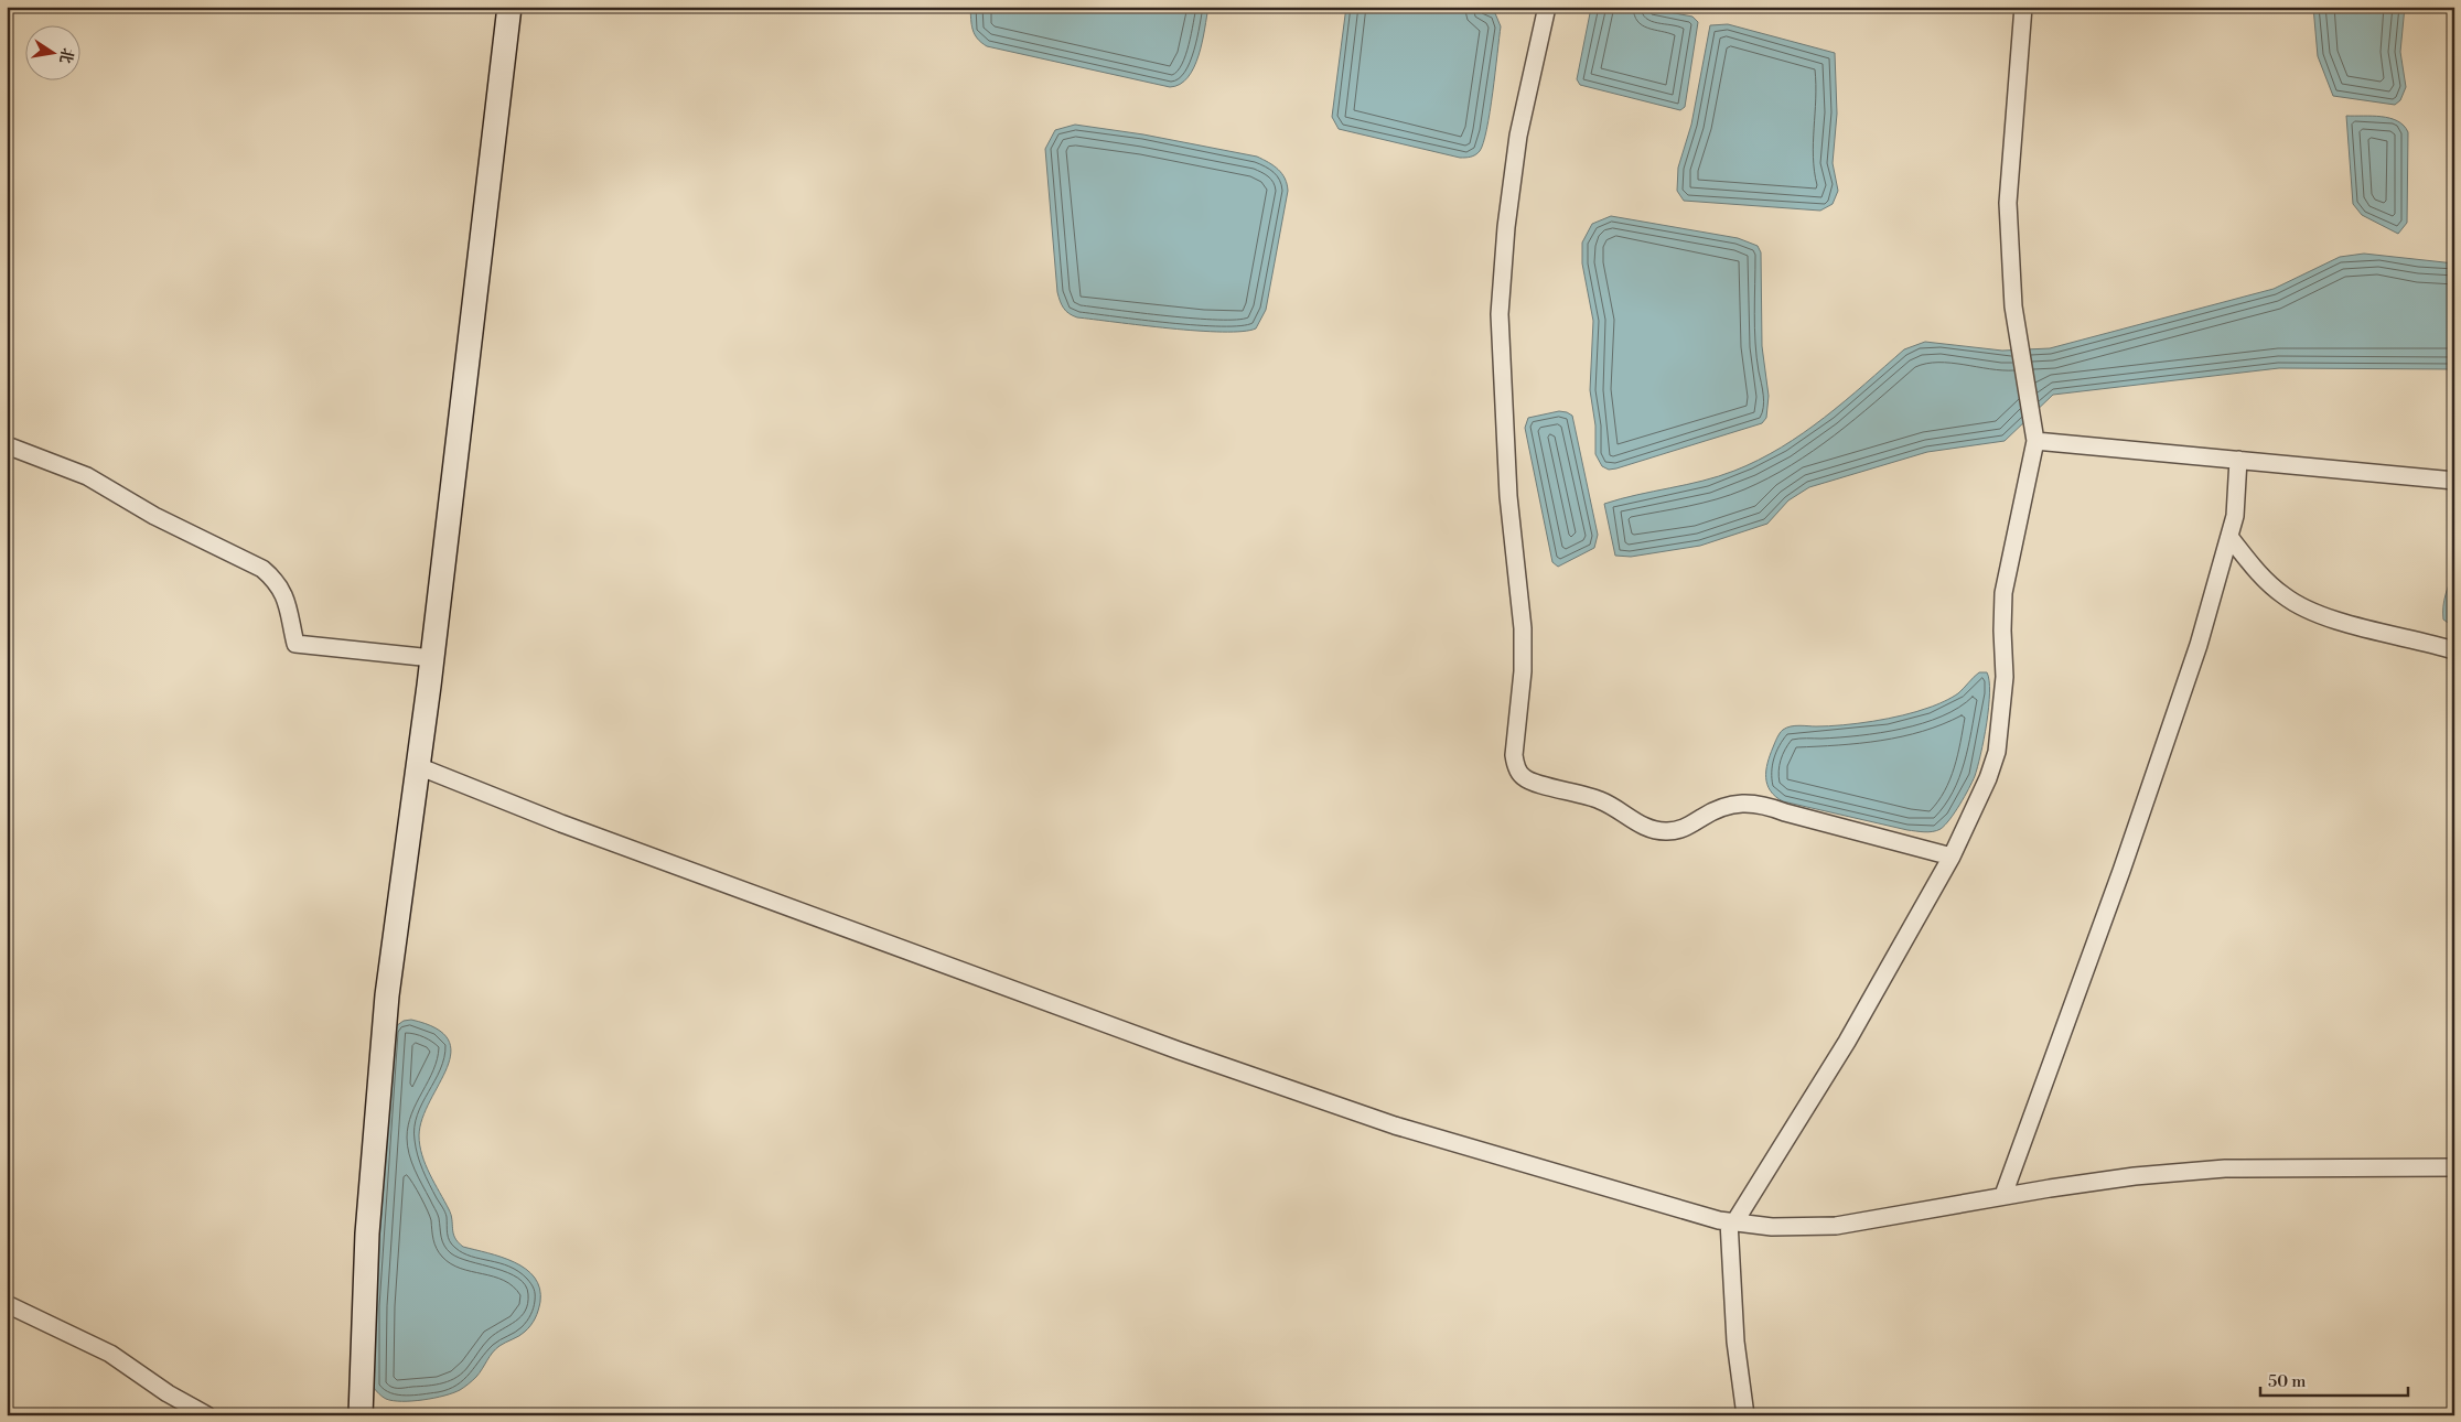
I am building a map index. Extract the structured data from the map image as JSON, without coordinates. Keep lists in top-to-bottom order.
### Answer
{
  "scale_bar": "50 m",
  "north": "right"
}
